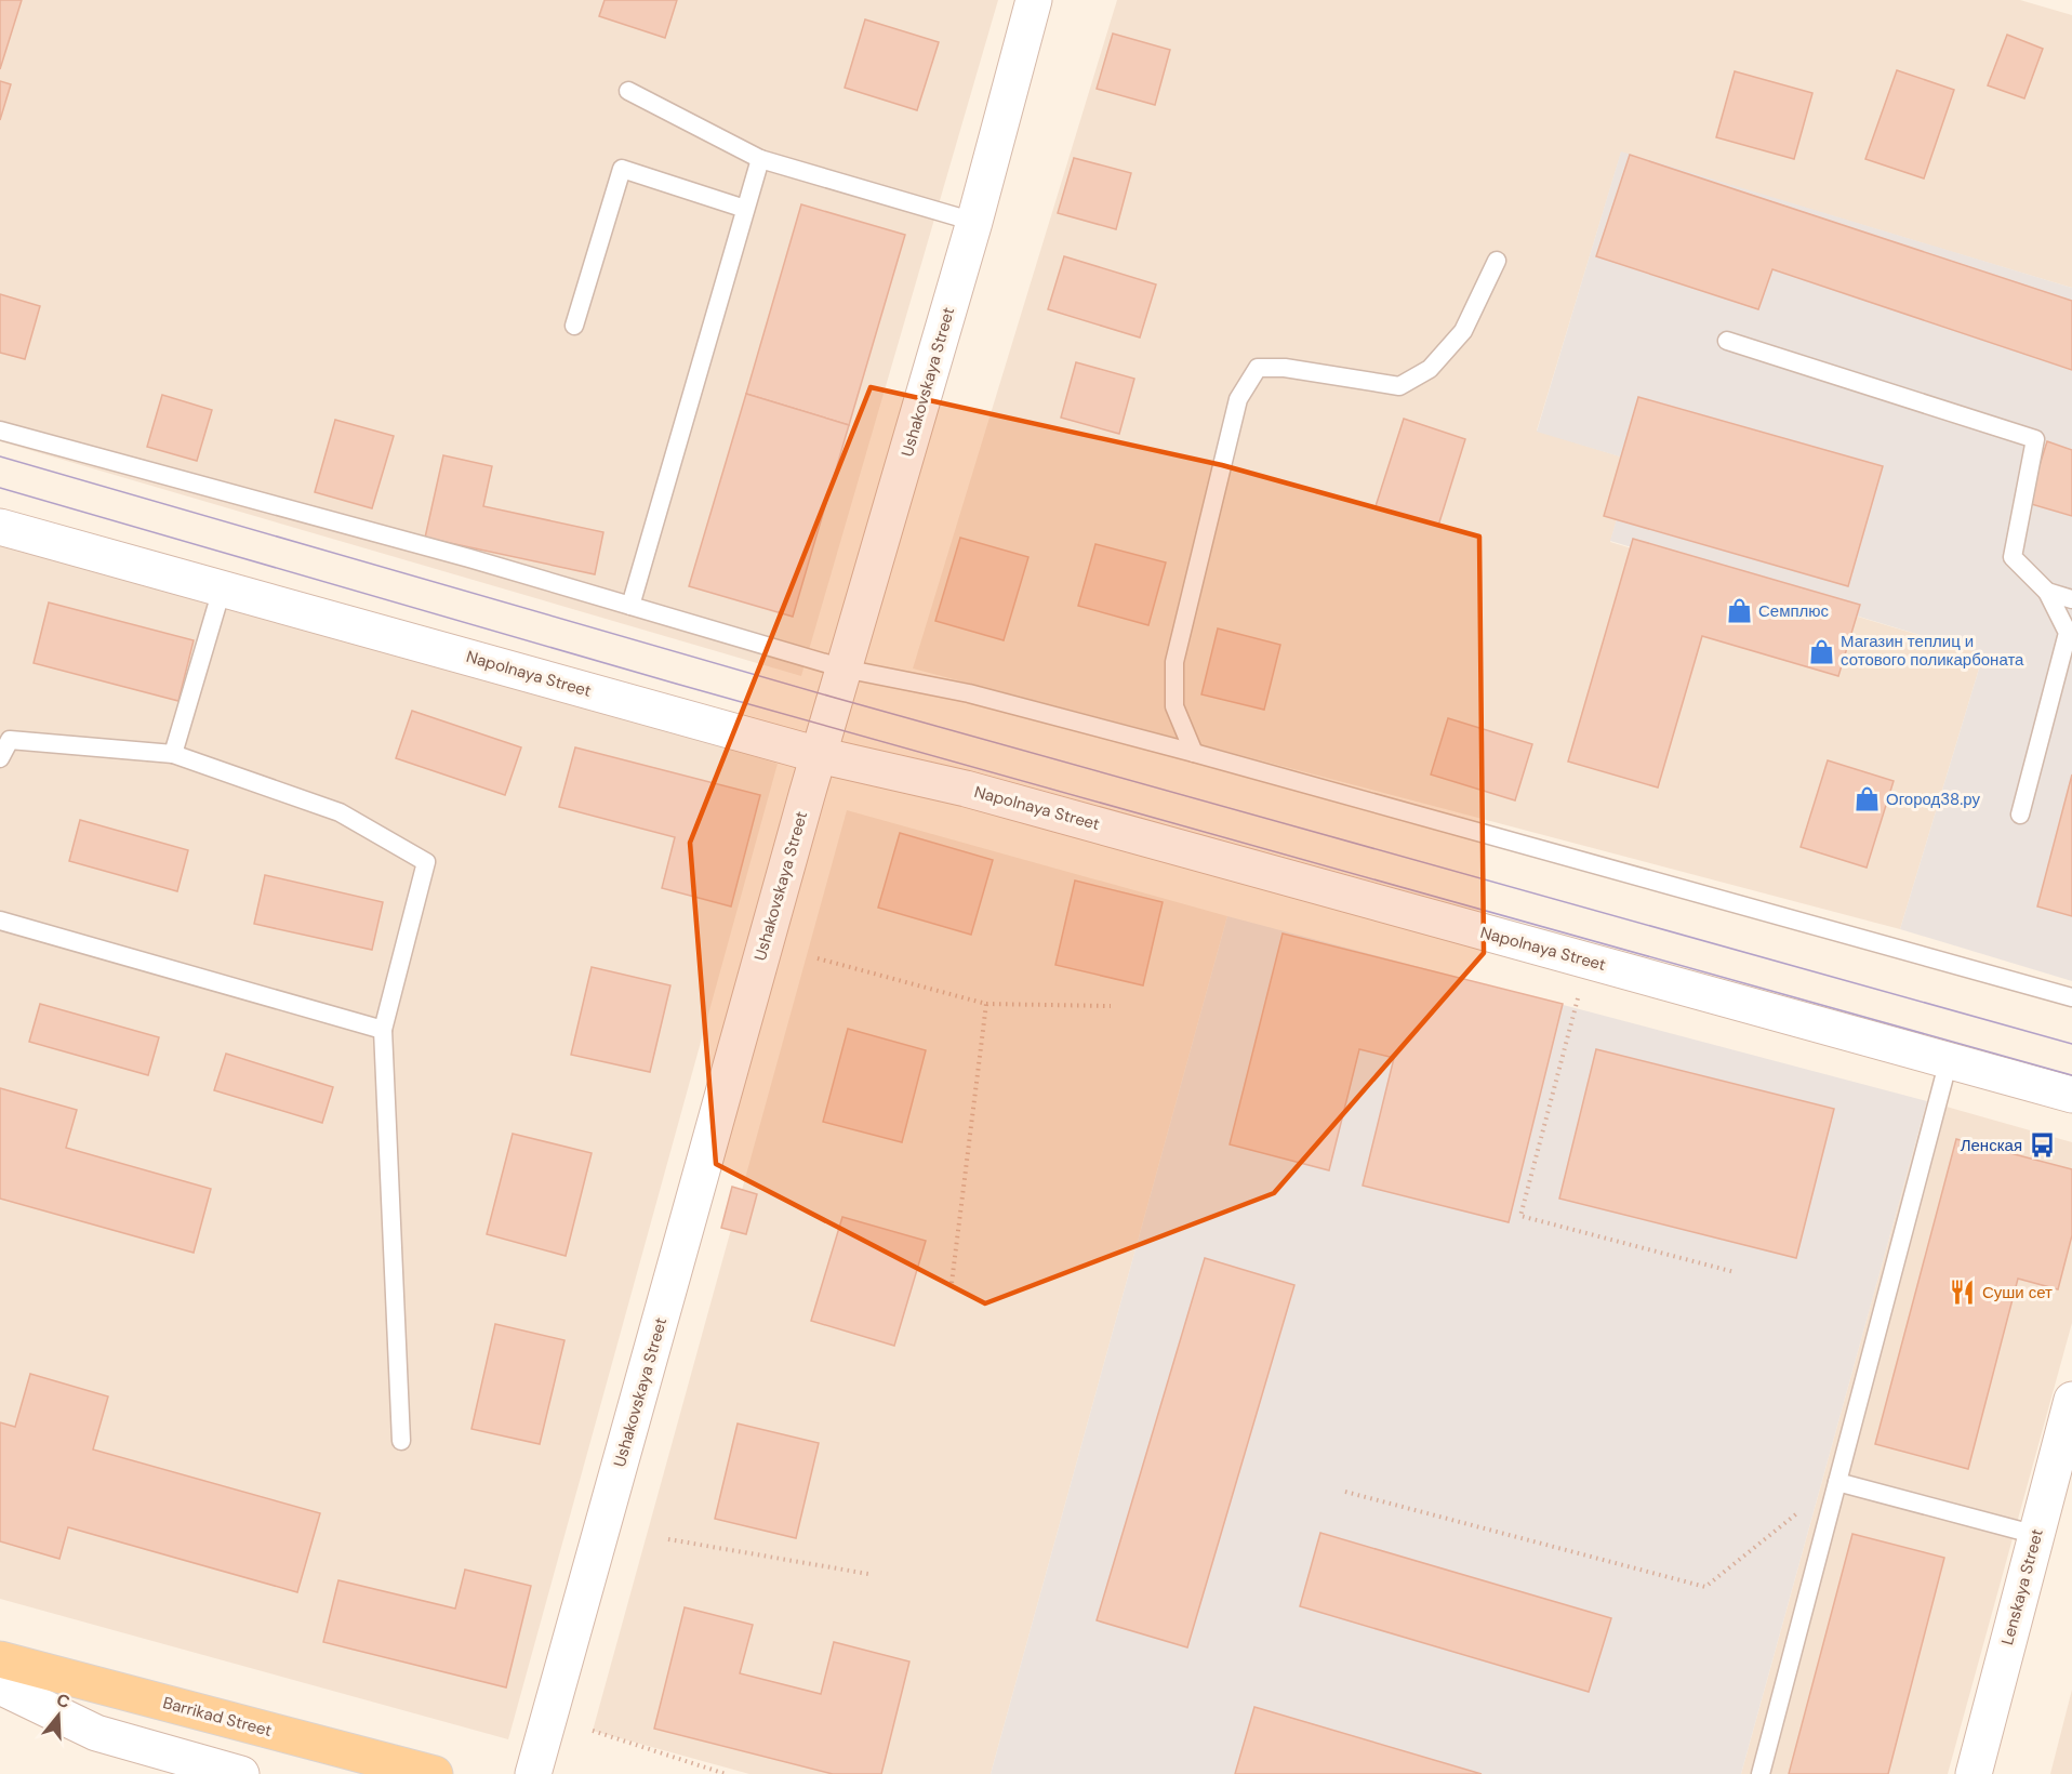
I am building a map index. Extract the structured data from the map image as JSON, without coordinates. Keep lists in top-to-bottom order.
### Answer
{
  "streets": {
    "main road": ["Barrikad Street"],
    "street": ["Ushakovskaya Street", "Napolnaya Street", "Lenskaya Street"]
  },
  "crossings": [
    ["Ushakovskaya Street", "Napolnaya Street"]
  ],
  "places": {
    "shop": ["Семплюс", "Магазин теплиц и сотового поликарбоната", "Огород38.ру"],
    "bus stop": ["Ленская"],
    "restaurant": ["Суши сет"]
  },
  "north": "top"
}
